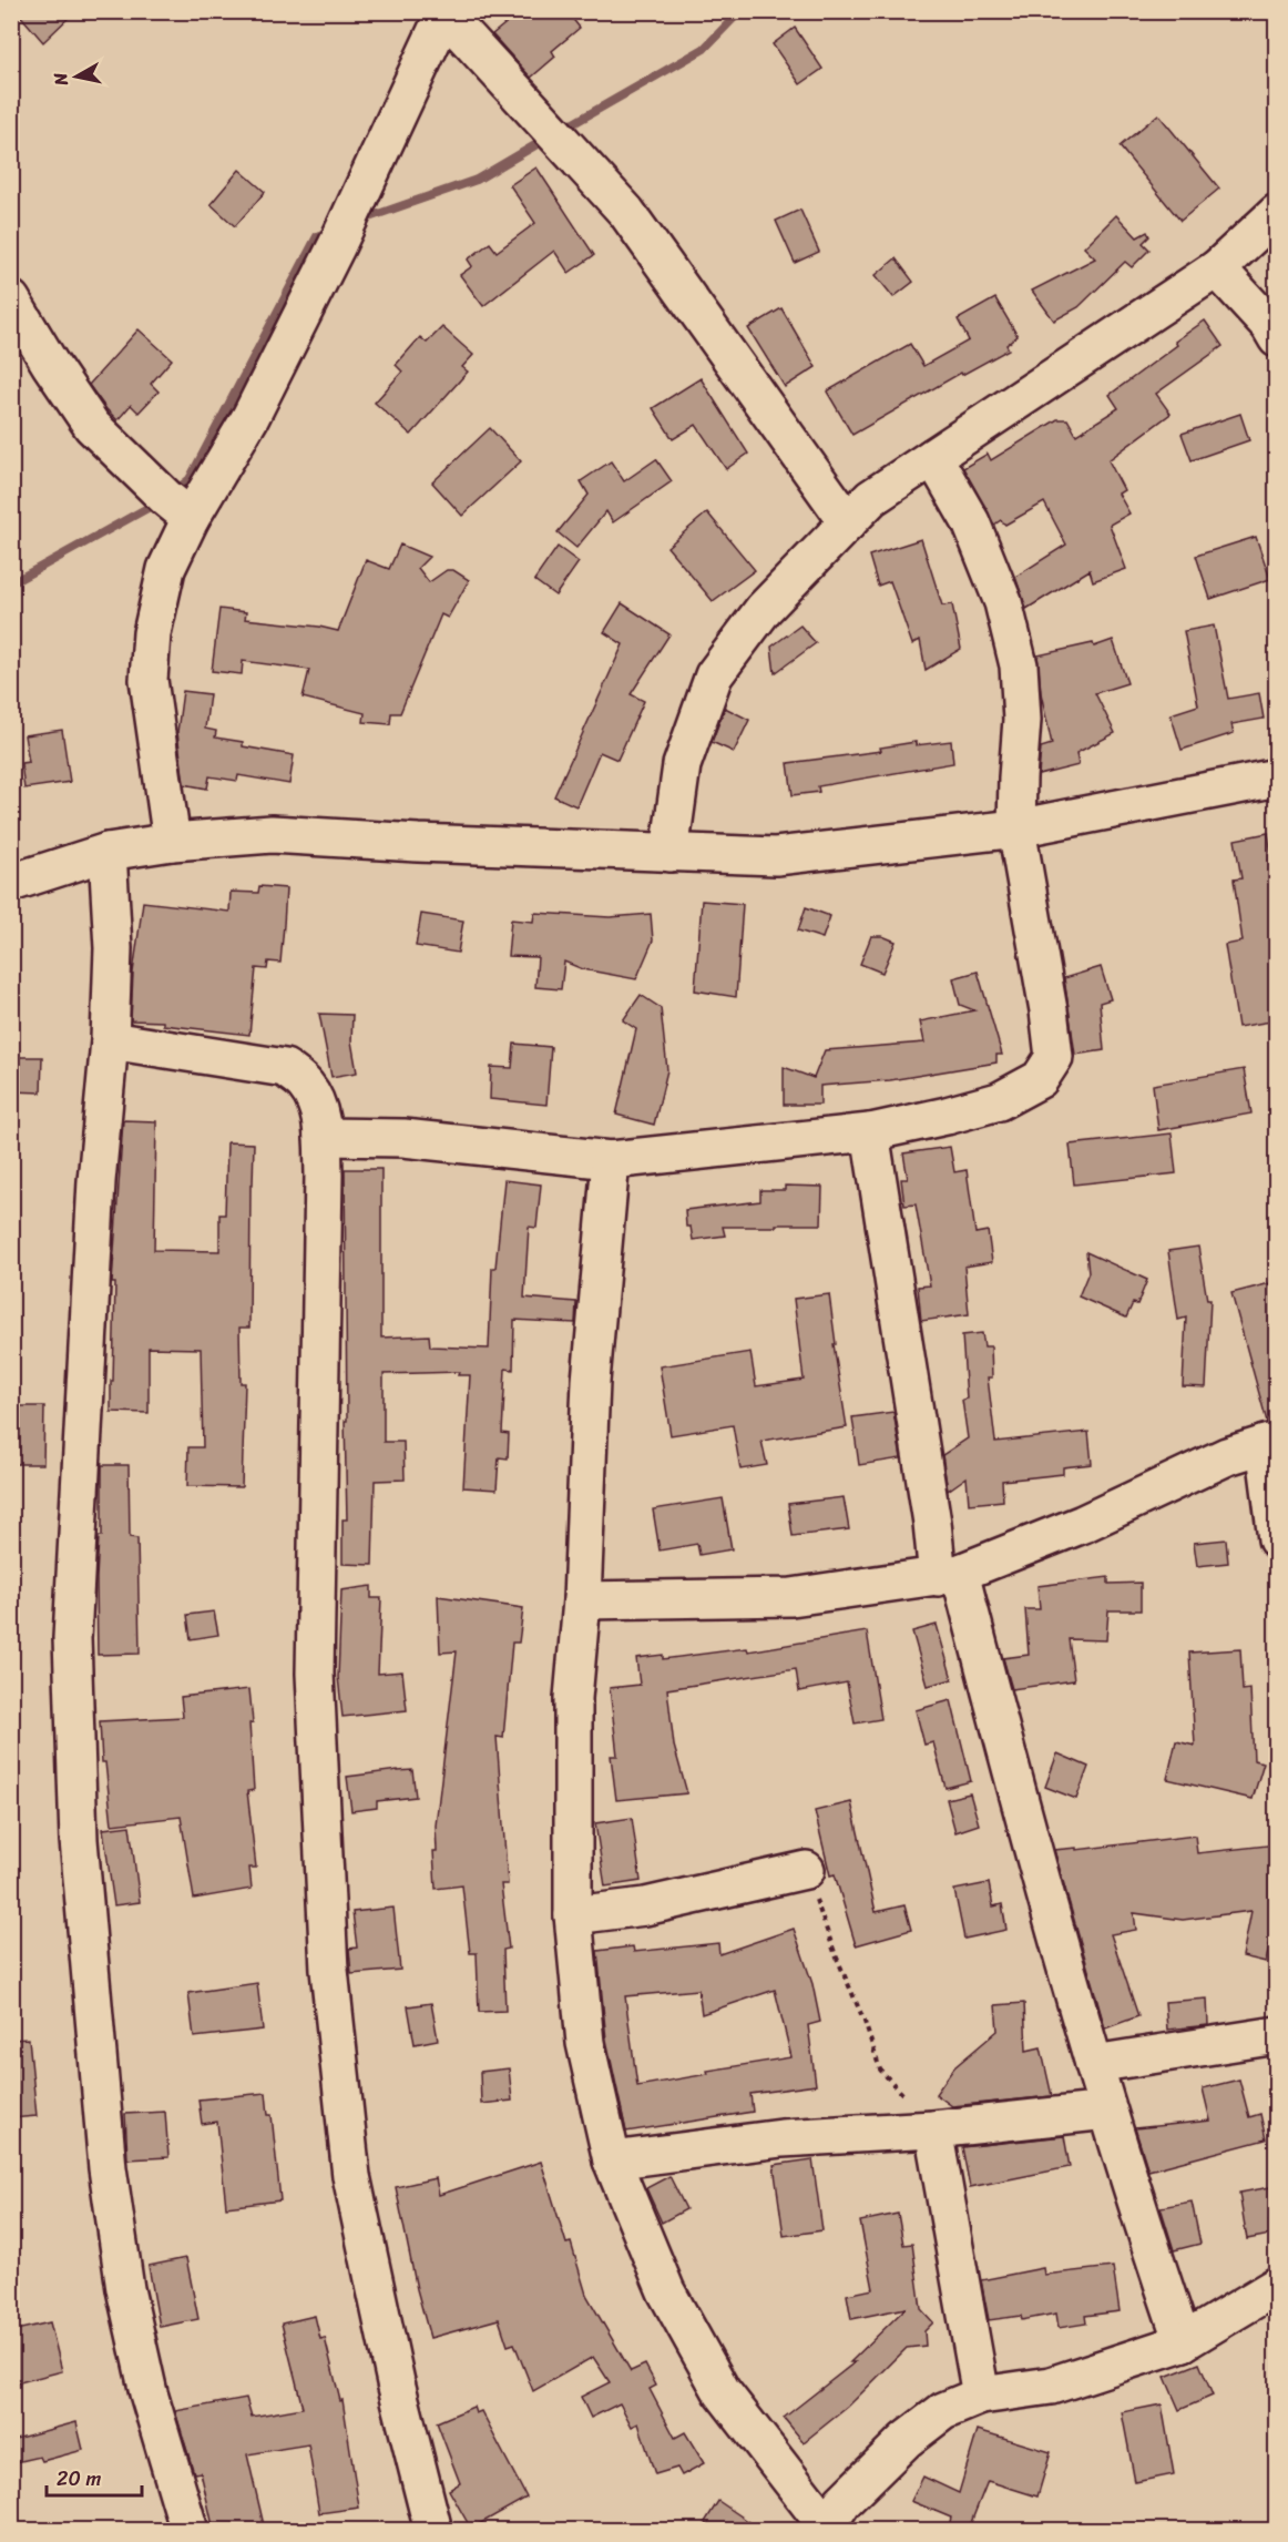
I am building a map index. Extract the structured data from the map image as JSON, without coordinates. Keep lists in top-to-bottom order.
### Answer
{
  "scale_bar": "20 m",
  "north": "left"
}
